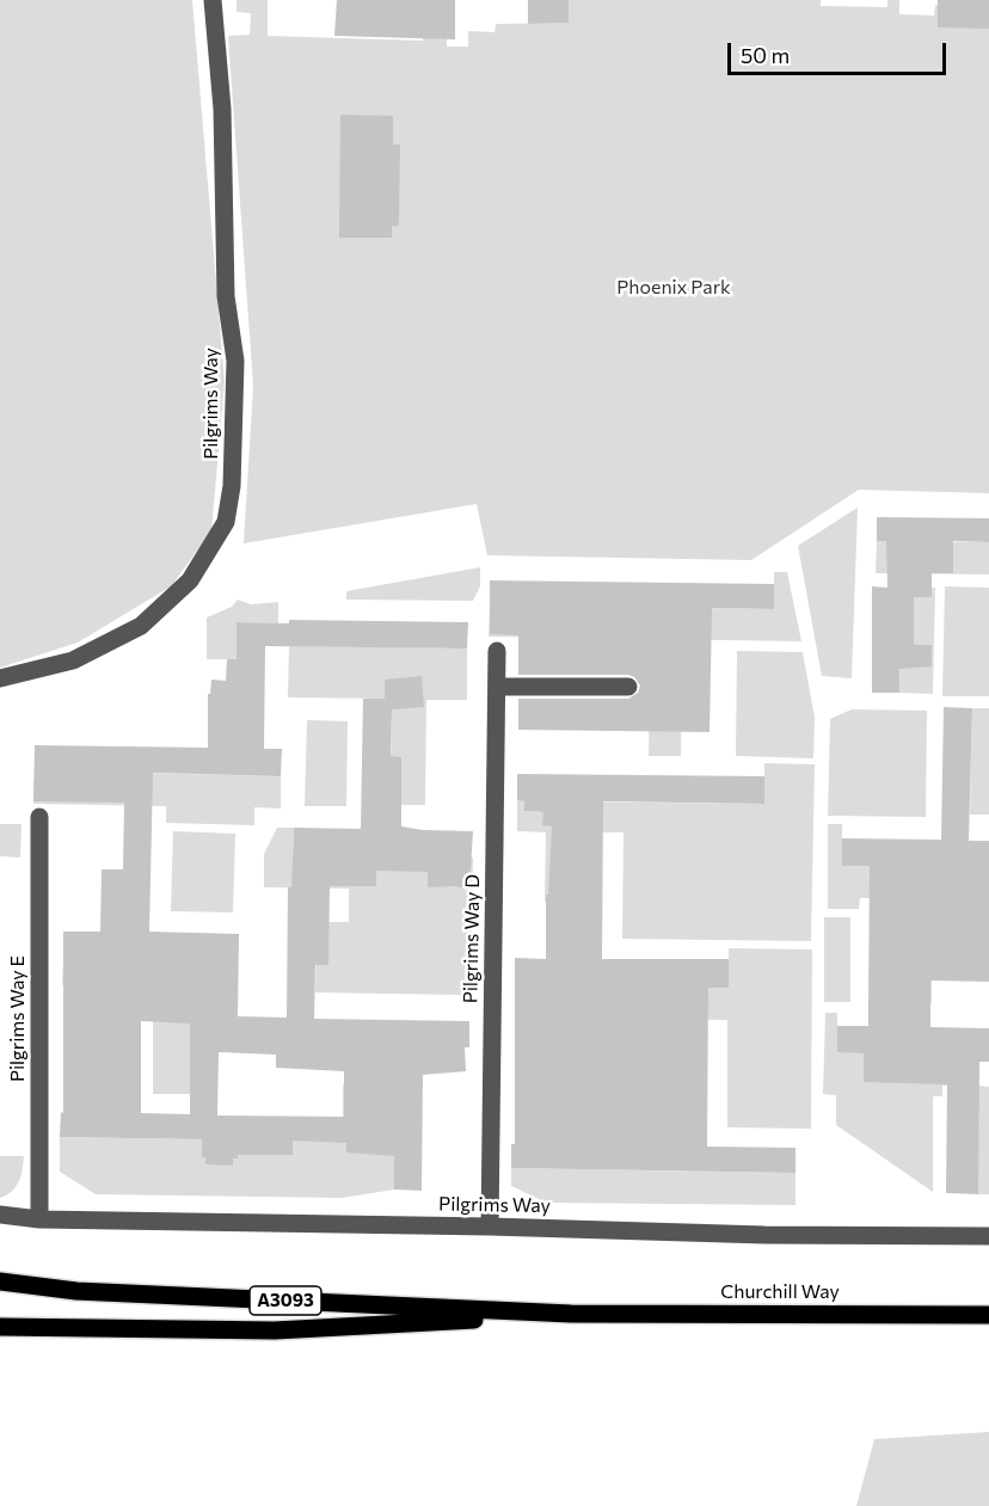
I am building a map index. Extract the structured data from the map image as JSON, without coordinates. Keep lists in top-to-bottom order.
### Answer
{
  "streets": {
    "main road": ["Churchill Way", "A3093"],
    "street": ["Pilgrims Way", "Pilgrims Way D", "Pilgrims Way E"]
  },
  "crossings": [
    ["Pilgrims Way", "Pilgrims Way D"],
    ["Pilgrims Way", "Pilgrims Way E"],
    ["Churchill Way", "A3093"]
  ],
  "parks": ["Phoenix Park"],
  "scale_bar": "50 m"
}
